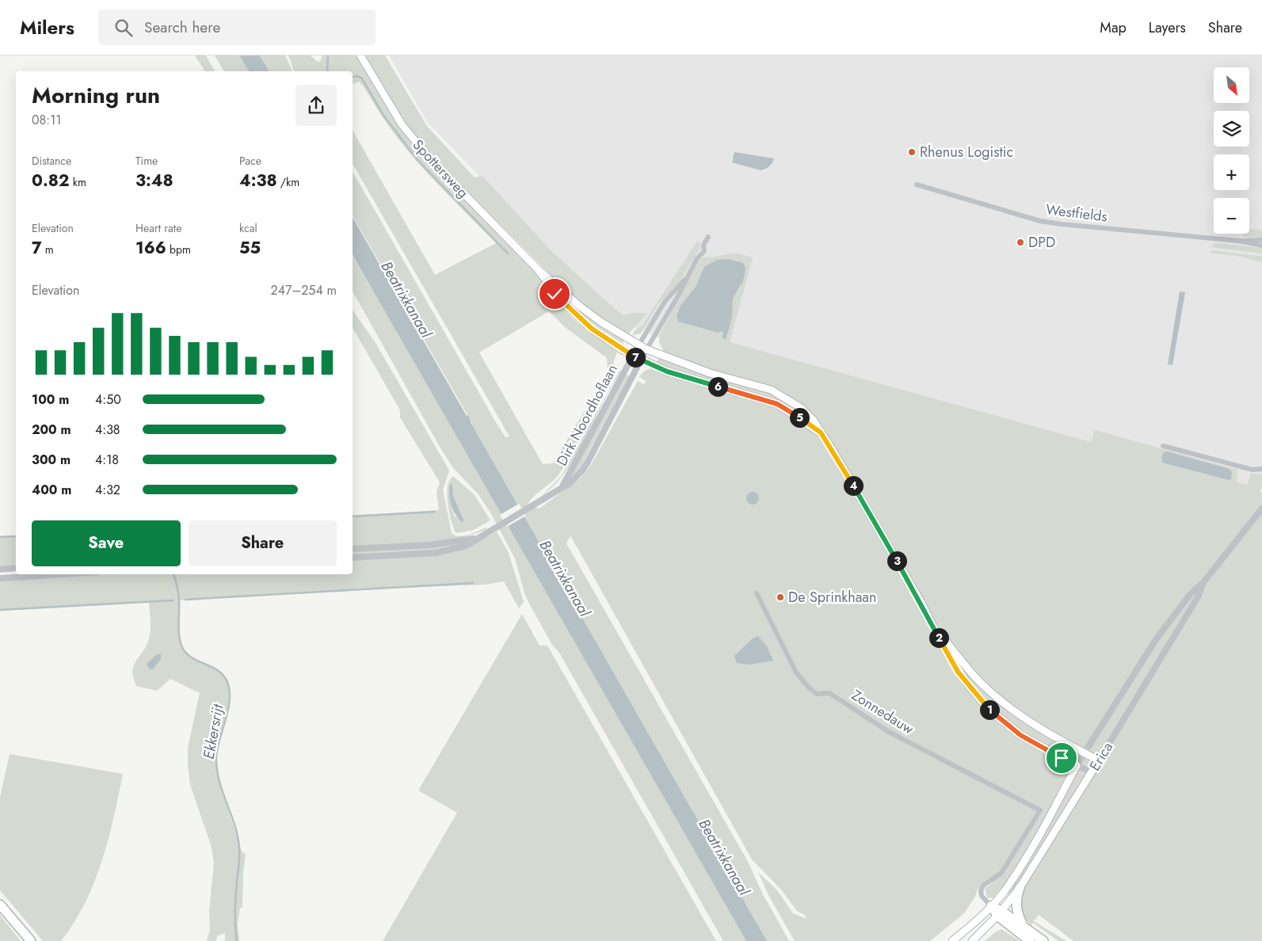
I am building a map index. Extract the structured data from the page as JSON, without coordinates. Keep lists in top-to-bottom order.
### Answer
{
  "streets": {
    "main road": ["Spottersweg", "Erica"],
    "street": ["Westfields", "Dirk Noordhoflaan", "Zonnedauw"]
  },
  "crossings": [
    ["Spottersweg", "Dirk Noordhoflaan"],
    ["Spottersweg", "Erica"],
    ["Zonnedauw", "Erica"]
  ],
  "water": ["Beatrixkanaal", "Ekkersrijt"],
  "places": ["Rhenus Logistic", "DPD", "De Sprinkhaan"],
  "north": "bottom right",
  "page": {
    "header": "Milers",
    "search": "Search here",
    "nav": ["Map", "Layers", "Share"],
    "map_buttons": ["+", "−"],
    "heading": ["Morning run", "08:11"],
    "stats": [
      ["Distance", "0.82 km"],
      ["Time", "3:48"],
      ["Pace", "4:38 /km"],
      ["Elevation", "7 m"],
      ["Heart rate", "166 bpm"],
      ["kcal", "55"]
    ],
    "chart": ["Elevation", "247–254 m"],
    "pins": [
      "7",
      "6",
      "5",
      "4",
      "3",
      "2",
      "1"
    ],
    "list": [
      {
        "name": "100 m",
        "note": "4:50"
      },
      {
        "name": "200 m",
        "note": "4:38"
      },
      {
        "name": "300 m",
        "note": "4:18"
      },
      {
        "name": "400 m",
        "note": "4:32"
      }
    ],
    "buttons": ["Save", "Share"]
  }
}
